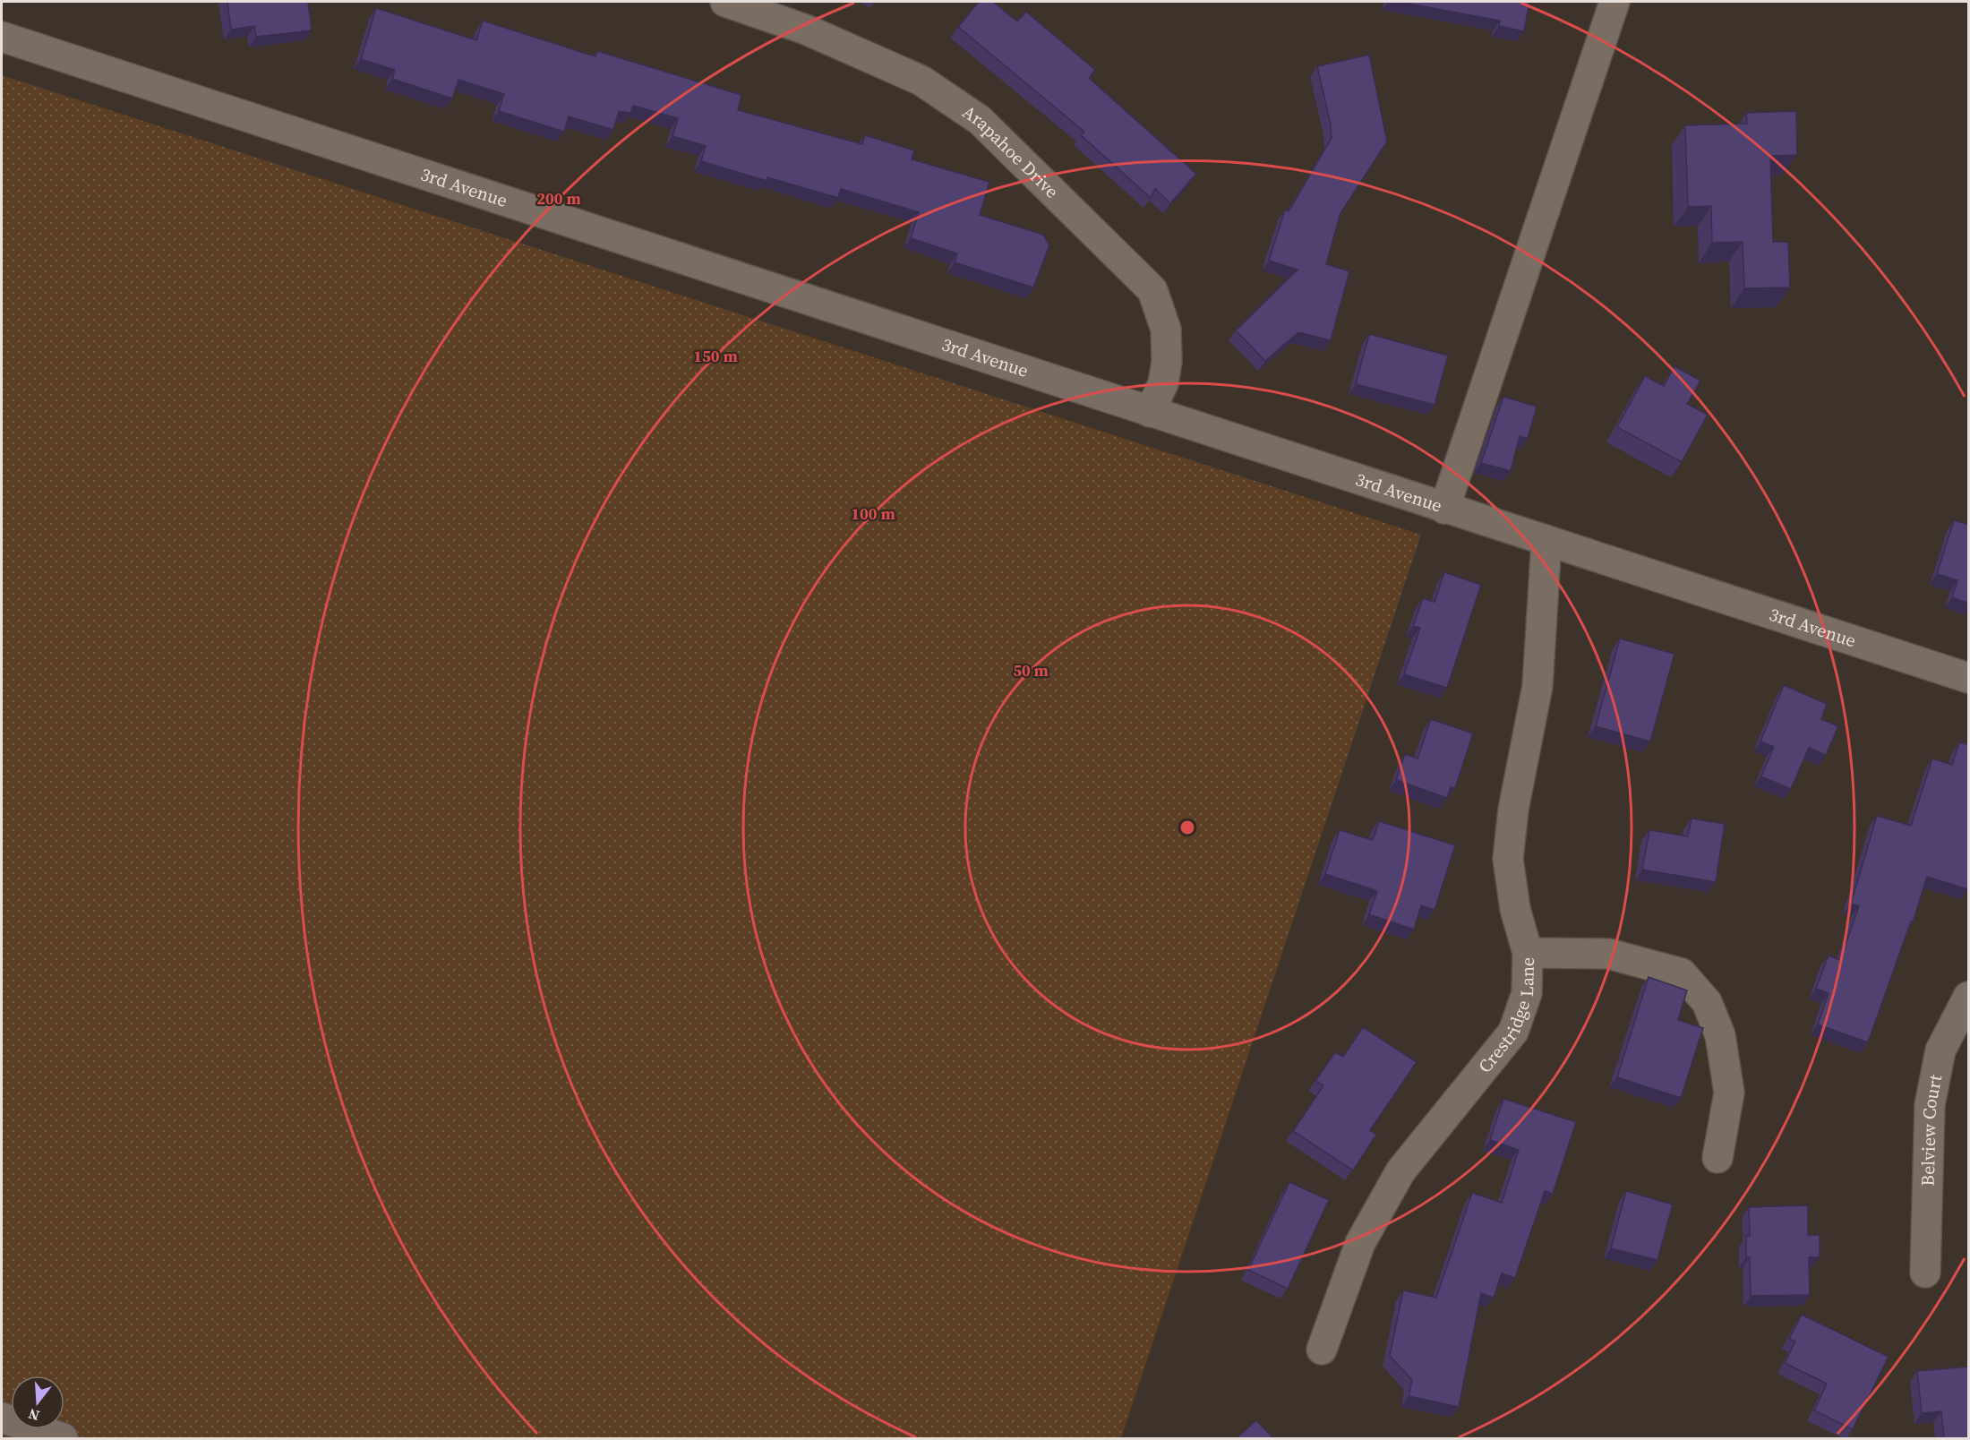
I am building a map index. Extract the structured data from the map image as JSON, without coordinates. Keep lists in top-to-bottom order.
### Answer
{
  "streets": {
    "street": [
      "Arapahoe Drive",
      "3rd Avenue",
      "Crestridge Lane",
      "Belview Court"
    ]
  },
  "crossings": [
    ["Arapahoe Drive", "3rd Avenue"],
    ["3rd Avenue", "Crestridge Lane"]
  ],
  "north": "bottom",
  "rings": [
    "200 m",
    "150 m",
    "100 m",
    "50 m"
  ]
}
